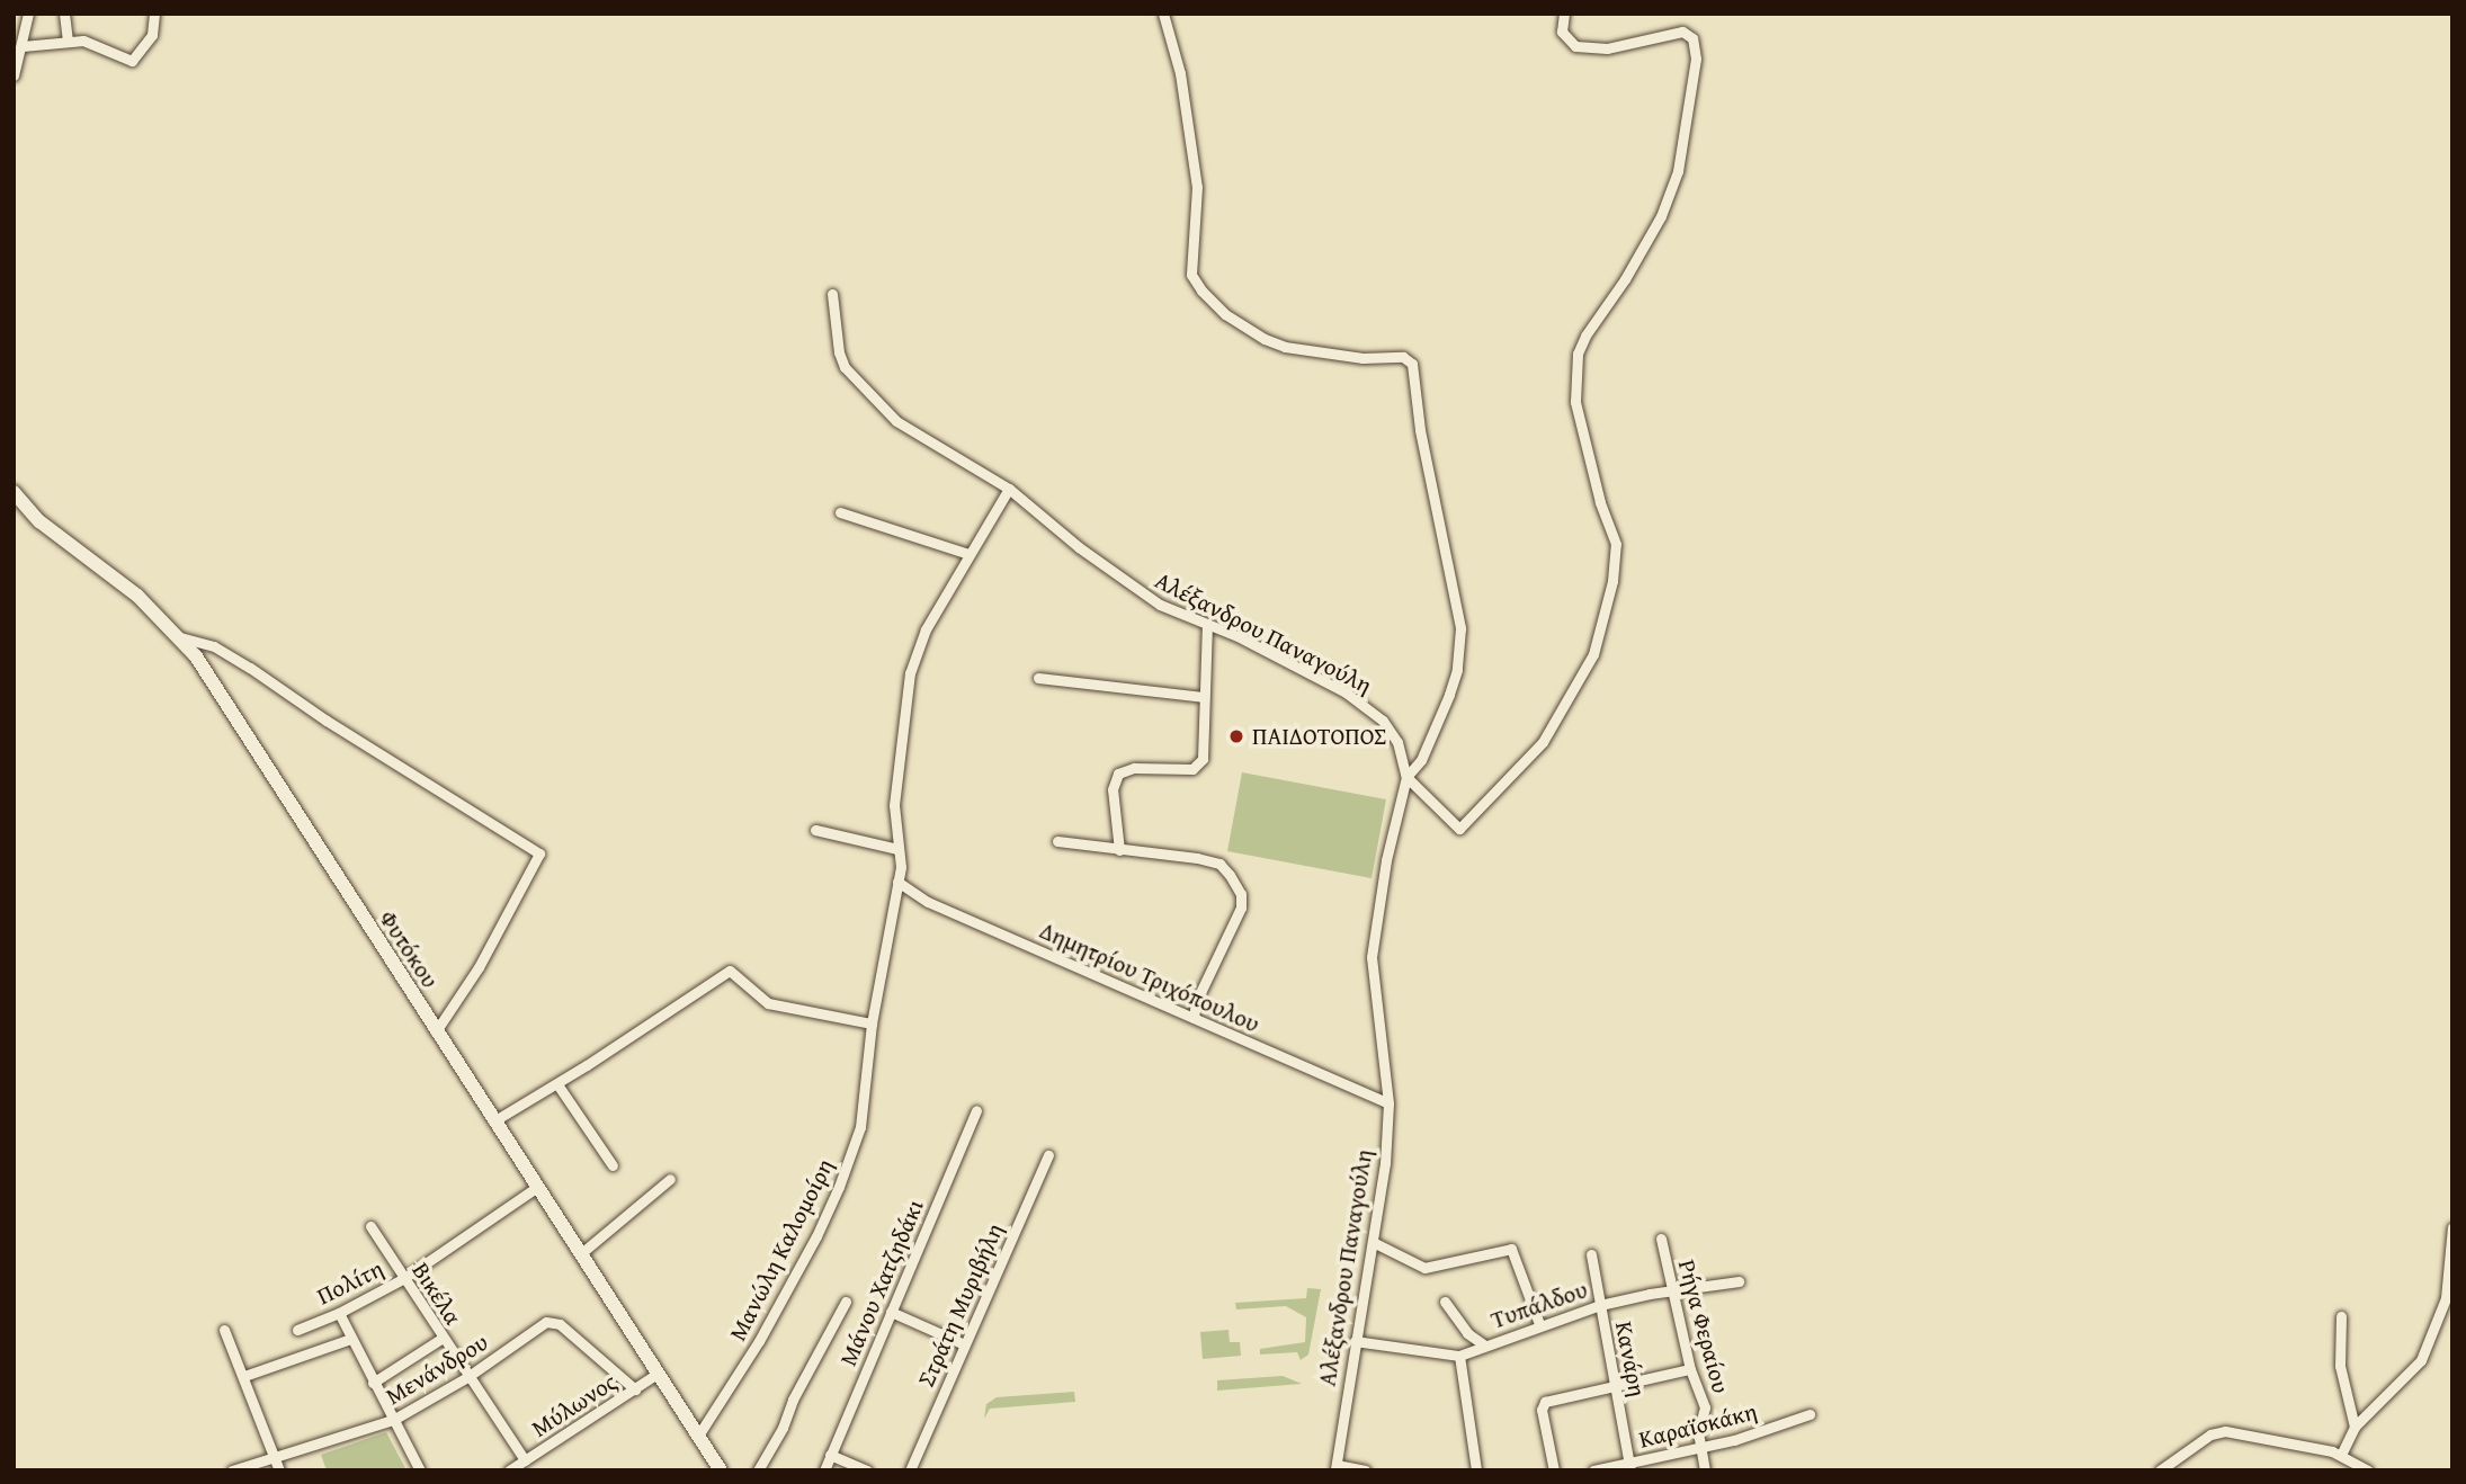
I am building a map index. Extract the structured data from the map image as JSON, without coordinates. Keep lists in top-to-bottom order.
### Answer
{
  "streets": {
    "street": [
      "Αλέξανδρου Παναγούλη",
      "Φυτόκου",
      "Δημητρίου Τριχόπουλου",
      "Μανώλη Καλομοίρη",
      "Πολίτη",
      "Μάνου Χατζηδάκι",
      "Βικέλα",
      "Στράτη Μυριβήλη",
      "Τυπάλδου",
      "Ρήγα Φεραίου",
      "Κανάρη",
      "Μενάνδρου",
      "Μύλωνος",
      "Καραϊσκάκη"
    ]
  },
  "crossings": [
    ["Αλέξανδρου Παναγούλη", "Δημητρίου Τριχόπουλου"],
    ["Αλέξανδρου Παναγούλη", "Μανώλη Καλομοίρη"],
    ["Αλέξανδρου Παναγούλη", "Τυπάλδου"],
    ["Φυτόκου", "Μανώλη Καλομοίρη"],
    ["Φυτόκου", "Πολίτη"],
    ["Φυτόκου", "Μύλωνος"],
    ["Δημητρίου Τριχόπουλου", "Μανώλη Καλομοίρη"],
    ["Πολίτη", "Βικέλα"],
    ["Βικέλα", "Μενάνδρου"],
    ["Βικέλα", "Μύλωνος"],
    ["Τυπάλδου", "Ρήγα Φεραίου"],
    ["Τυπάλδου", "Κανάρη"],
    ["Ρήγα Φεραίου", "Καραϊσκάκη"],
    ["Κανάρη", "Καραϊσκάκη"],
    ["Μενάνδρου", "Μύλωνος"]
  ],
  "places": ["ΠΑΙΔΟΤΟΠΟΣ"]
}
